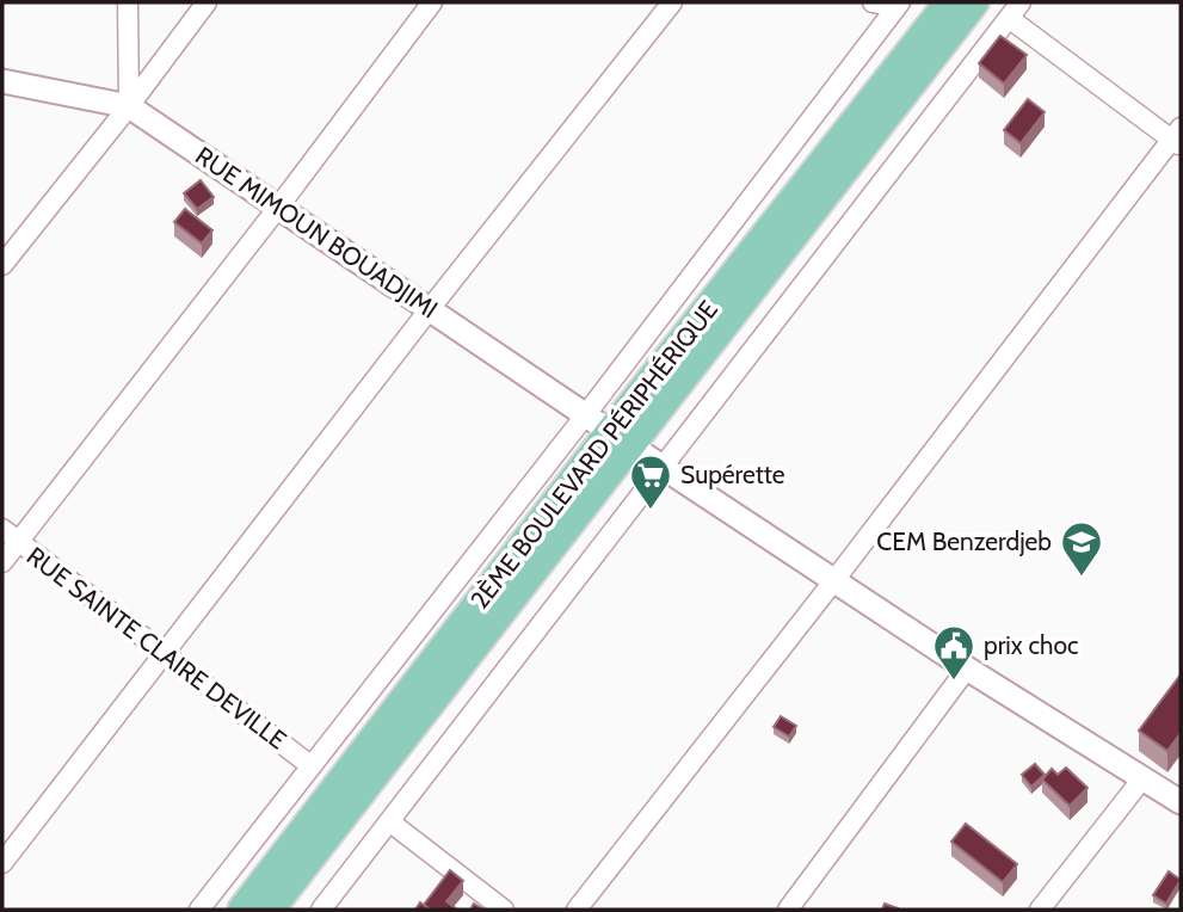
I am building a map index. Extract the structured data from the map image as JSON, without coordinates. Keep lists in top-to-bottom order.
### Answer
{
  "streets": {
    "main road": ["2ÈME BOULEVARD PÉRIPHÉRIQUE"],
    "street": ["RUE MIMOUN BOUADJIMI", "RUE SAINTE CLAIRE DEVILLE"]
  },
  "crossings": [
    ["RUE MIMOUN BOUADJIMI", "2ÈME BOULEVARD PÉRIPHÉRIQUE"]
  ],
  "places": {
    "supermarket": ["Supérette"],
    "school or university": ["CEM Benzerdjeb"],
    "public building": ["prix choc"]
  }
}
